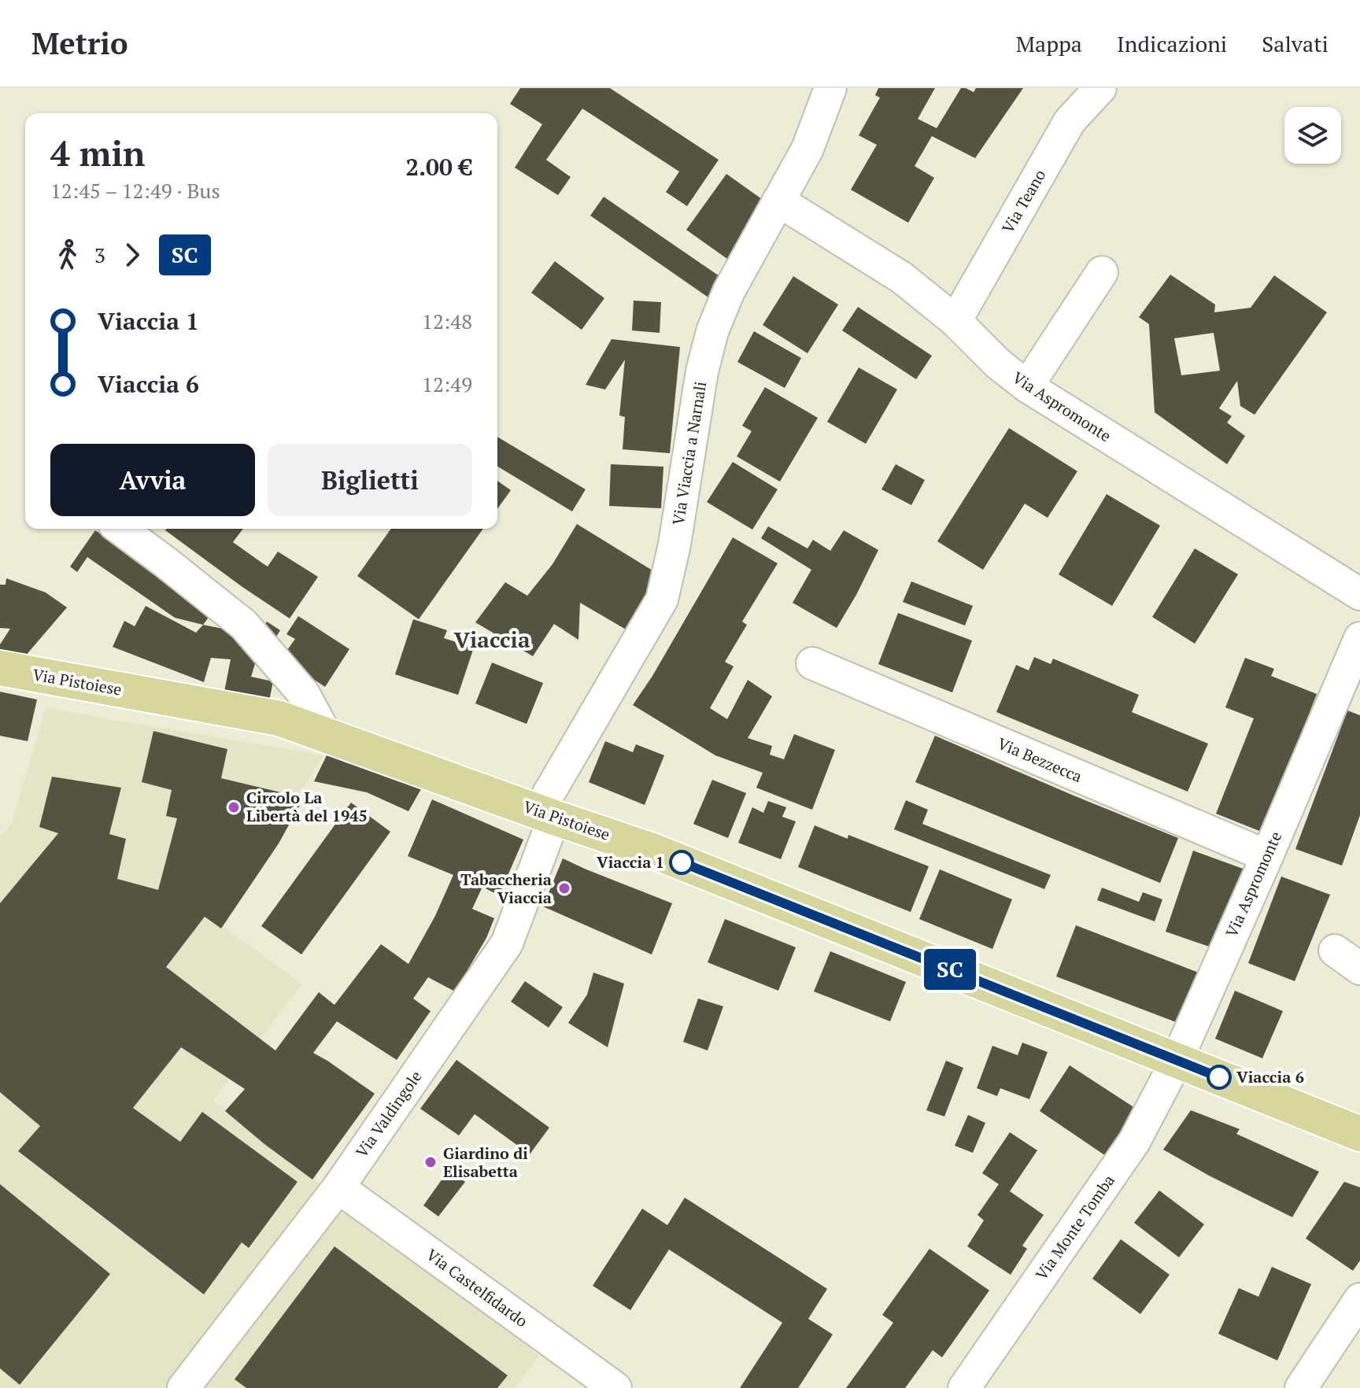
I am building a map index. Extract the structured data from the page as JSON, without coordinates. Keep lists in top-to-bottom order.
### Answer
{
  "streets": {
    "main road": ["Via Pistoiese"],
    "street": [
      "Via Teano",
      "Via Aspromonte",
      "Via Viaccia a Narnali",
      "Via Bezzecca",
      "Via Valdingole",
      "Via Monte Tomba",
      "Via Castelfidardo"
    ]
  },
  "crossings": [
    ["Via Teano", "Via Aspromonte"],
    ["Via Aspromonte", "Via Viaccia a Narnali"],
    ["Via Aspromonte", "Via Pistoiese"],
    ["Via Aspromonte", "Via Bezzecca"],
    ["Via Aspromonte", "Via Monte Tomba"],
    ["Via Viaccia a Narnali", "Via Pistoiese"],
    ["Via Viaccia a Narnali", "Via Valdingole"],
    ["Via Pistoiese", "Via Valdingole"],
    ["Via Pistoiese", "Via Monte Tomba"],
    ["Via Valdingole", "Via Castelfidardo"]
  ],
  "districts": ["Viaccia"],
  "places": [
    "Circolo La Libertà del 1945",
    "Viaccia 1",
    "Tabaccheria Viaccia",
    "Viaccia 6",
    "Giardino di Elisabetta"
  ],
  "lines": ["bus line SC"],
  "page": {
    "header": "Metrio",
    "nav": ["Mappa", "Indicazioni", "Salvati"],
    "on_map": "SC",
    "heading": ["4 min", "12:45 – 12:49 · Bus", "2.00 €"],
    "legs": ["3", "SC"],
    "list": [
      {
        "name": "Viaccia 1",
        "value": "12:48"
      },
      {
        "name": "Viaccia 6",
        "value": "12:49"
      }
    ],
    "buttons": ["Avvia", "Biglietti"]
  }
}
